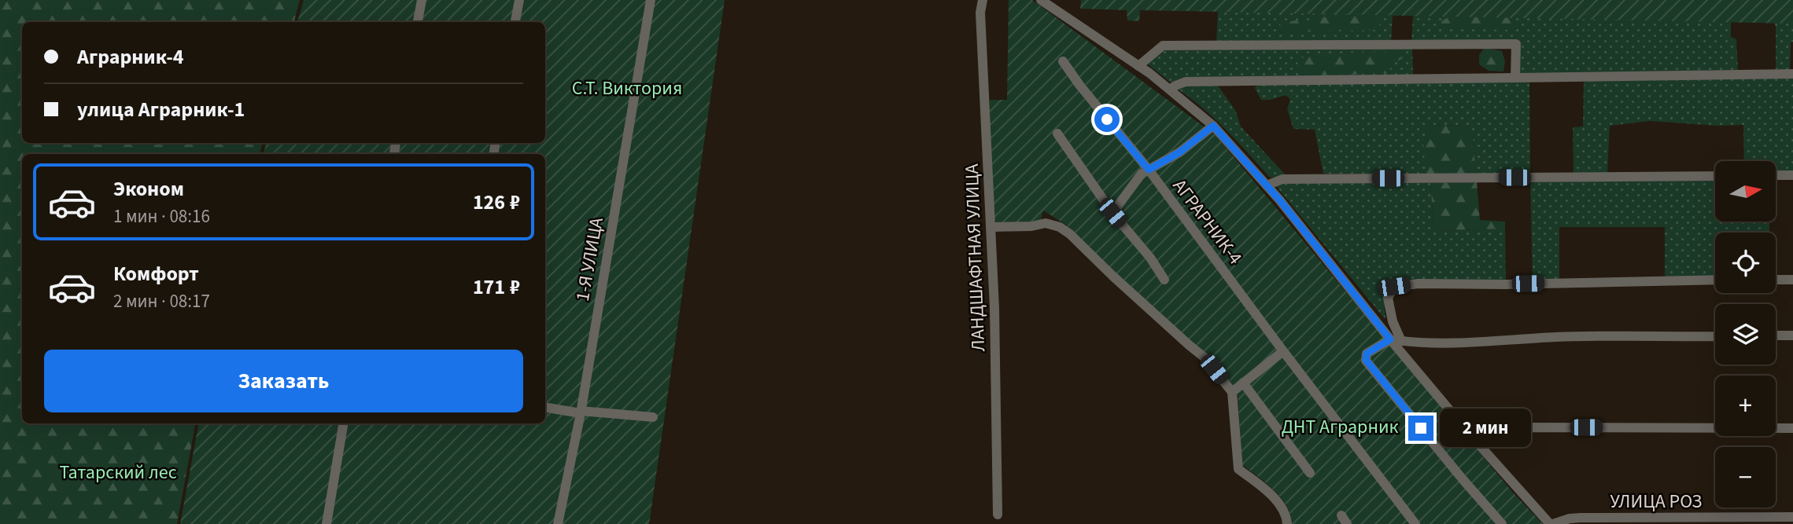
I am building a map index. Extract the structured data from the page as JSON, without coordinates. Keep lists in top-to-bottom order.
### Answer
{
  "streets": {
    "street": [
      "АГРАРНИК-4",
      "ЛАНДШАФТНАЯ УЛИЦА",
      "1-Я УЛИЦА",
      "УЛИЦА РОЗ"
    ]
  },
  "parks": ["С.Т. Виктория", "ДНТ Аграрник", "Татарский лес"],
  "north": "right",
  "page": {
    "banner": ["Аграрник-4", "улица Аграрник-1"],
    "map_buttons": ["+", "−"],
    "list": [
      {
        "name": "Эконом",
        "note": "1 мин · 08:16",
        "value": "126 ₽"
      },
      {
        "name": "Комфорт",
        "note": "2 мин · 08:17",
        "value": "171 ₽"
      }
    ],
    "buttons": "Заказать",
    "bubble": "2 мин"
  }
}
